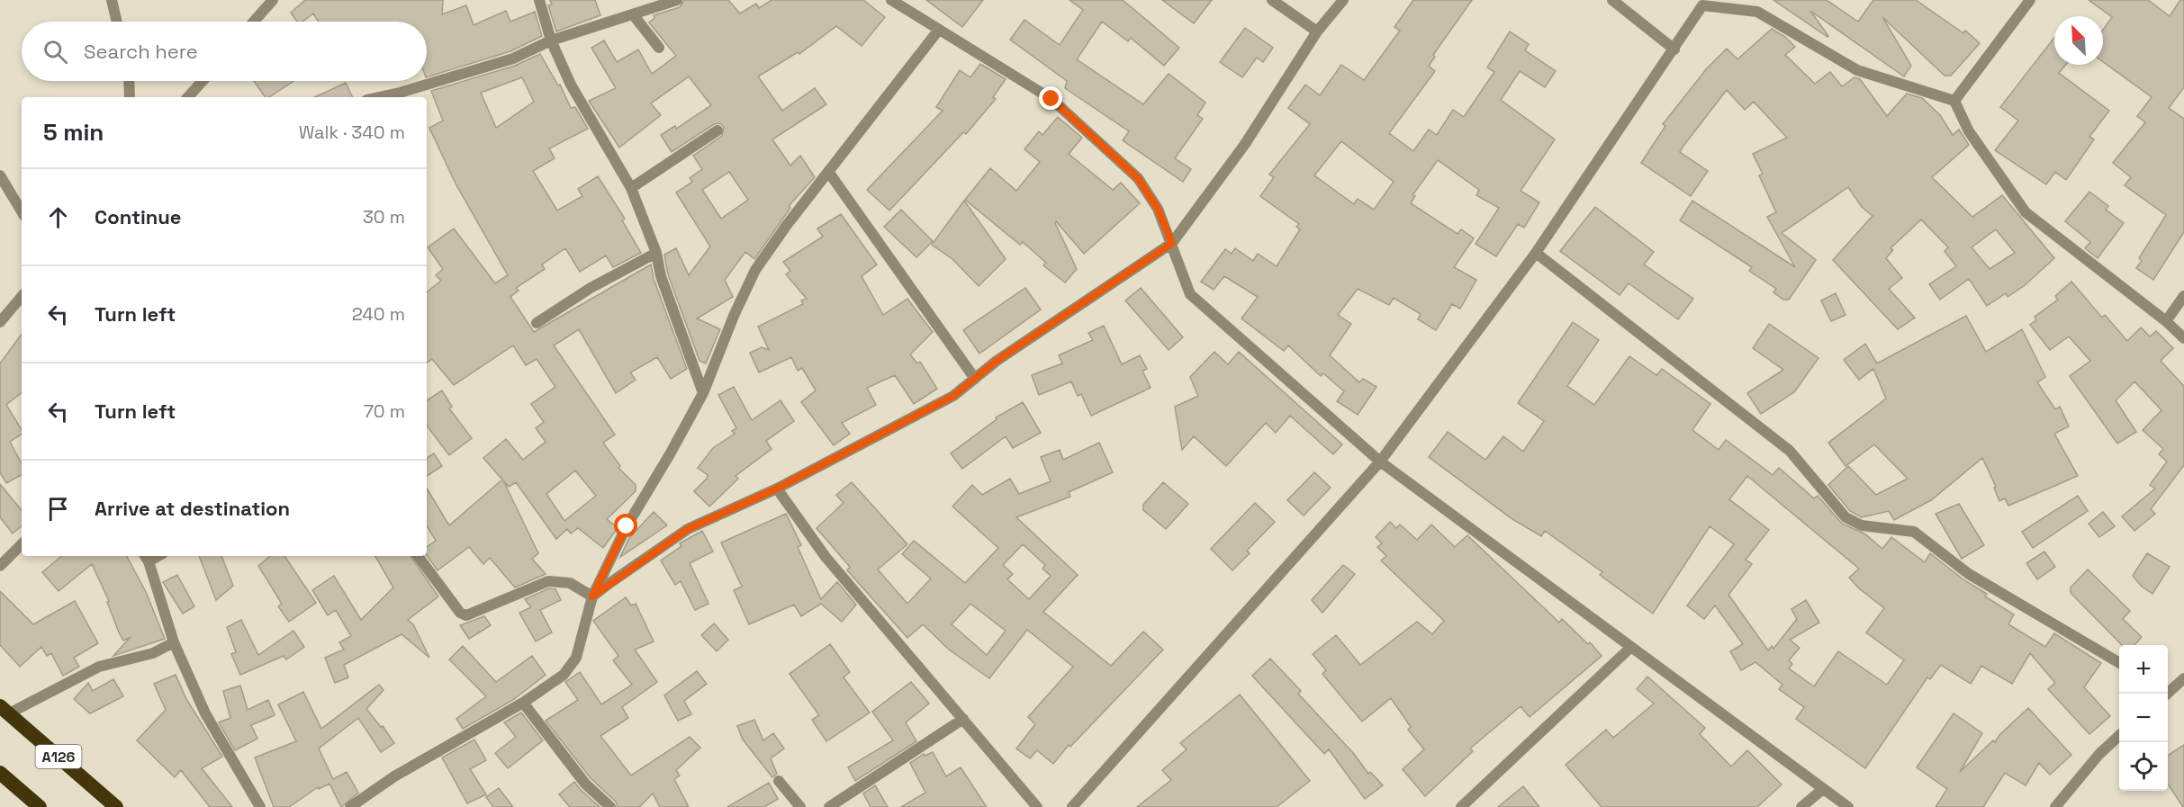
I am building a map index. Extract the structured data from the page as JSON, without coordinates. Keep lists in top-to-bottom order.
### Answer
{
  "streets": {
    "highway": ["A126"]
  },
  "north": "top left",
  "page": {
    "search": "Search here",
    "heading": ["5 min", "Walk · 340 m"],
    "list": [
      ["Continue", "30 m"],
      ["Turn left", "240 m"],
      ["Turn left", "70 m"],
      "Arrive at destination"
    ],
    "map_buttons": ["+", "−"]
  }
}
